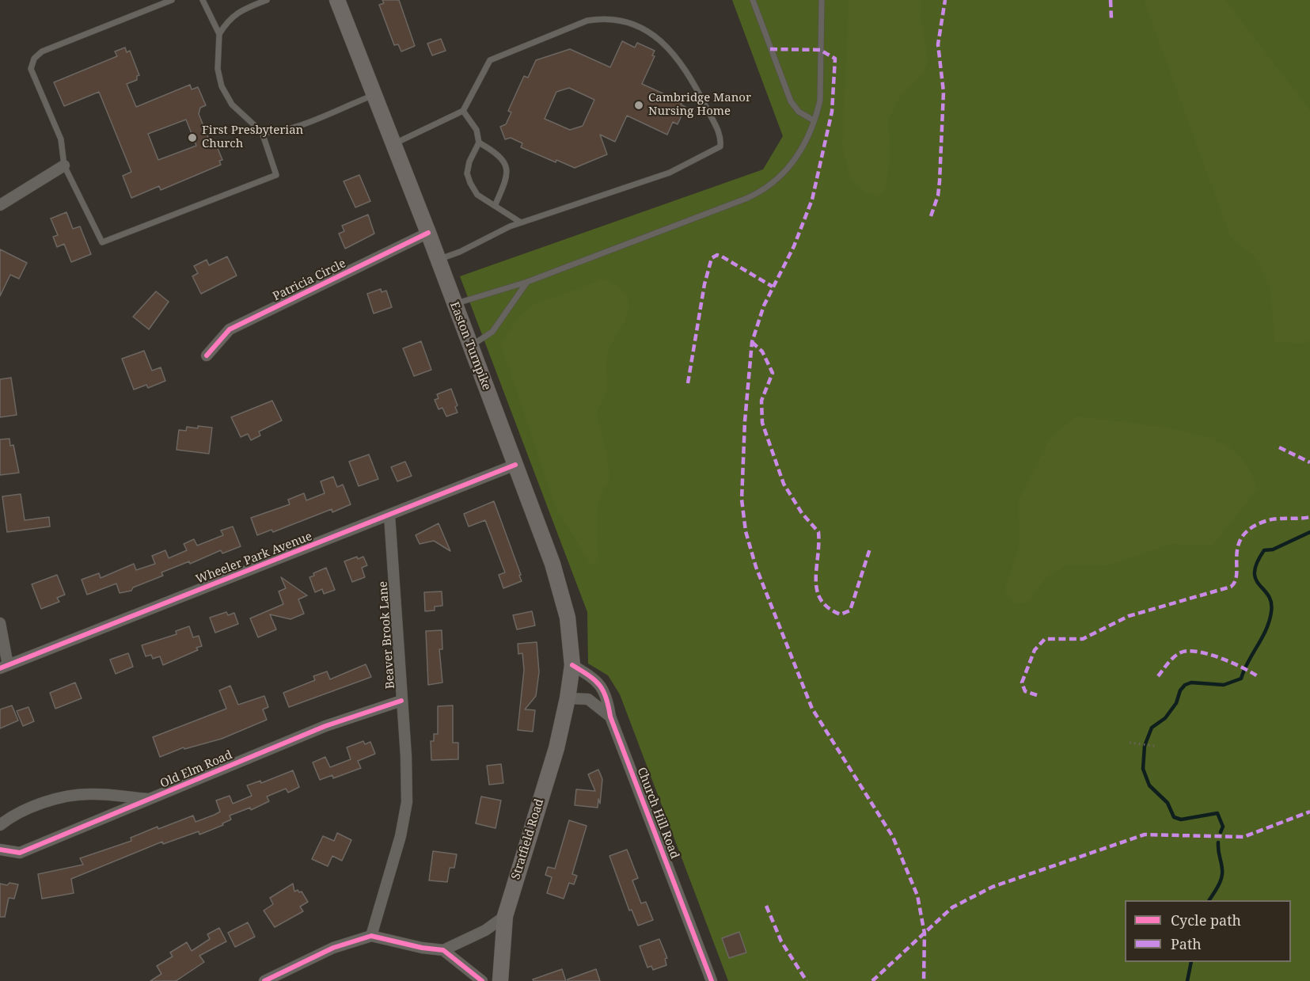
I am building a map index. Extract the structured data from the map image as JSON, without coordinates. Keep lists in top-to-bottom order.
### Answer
{
  "streets": {
    "main road": ["Easton Turnpike", "Stratfield Road"],
    "street": [
      "Patricia Circle",
      "Wheeler Park Avenue",
      "Beaver Brook Lane",
      "Old Elm Road",
      "Church Hill Road"
    ]
  },
  "crossings": [
    ["Patricia Circle", "Easton Turnpike"],
    ["Easton Turnpike", "Wheeler Park Avenue"],
    ["Easton Turnpike", "Church Hill Road"],
    ["Easton Turnpike", "Stratfield Road"],
    ["Wheeler Park Avenue", "Beaver Brook Lane"],
    ["Beaver Brook Lane", "Old Elm Road"]
  ],
  "places": ["Cambridge Manor Nursing Home", "First Presbyterian Church"],
  "legend": ["Cycle path", "Path"]
}
